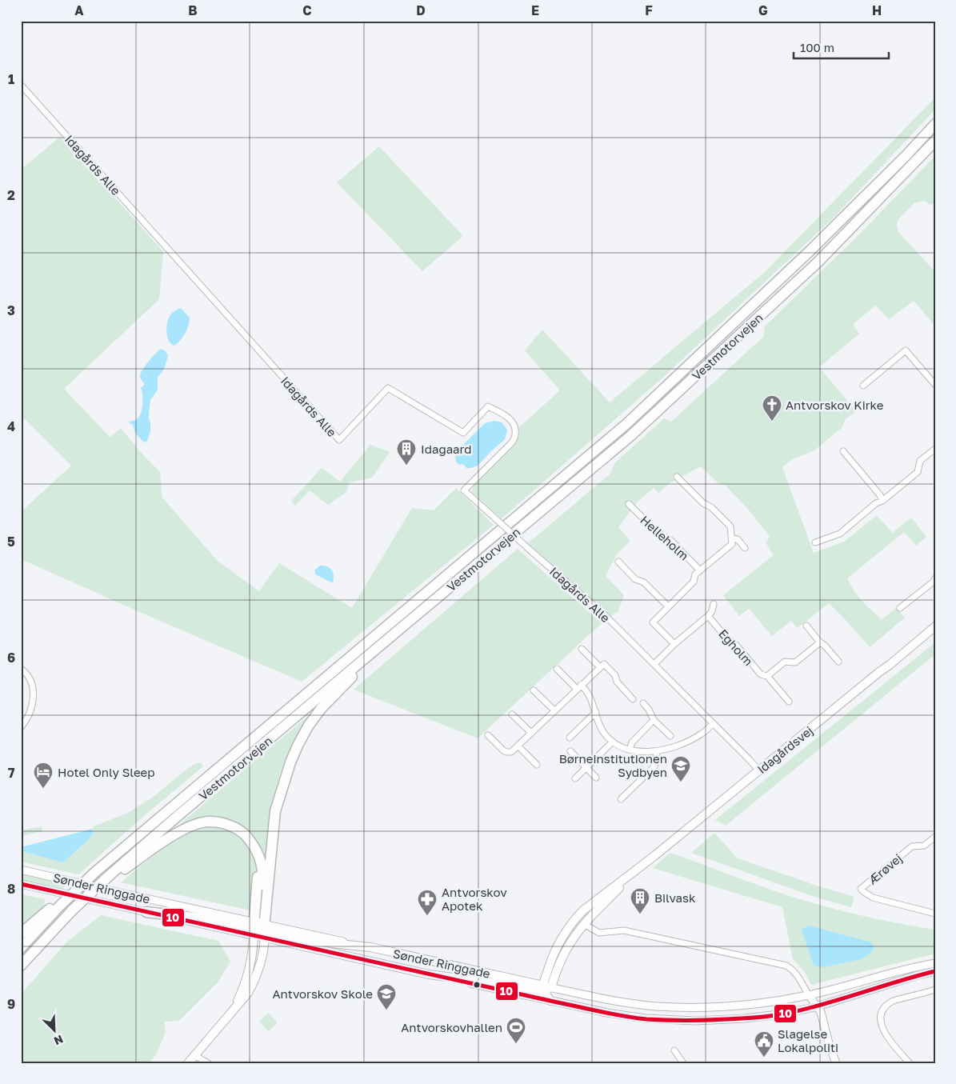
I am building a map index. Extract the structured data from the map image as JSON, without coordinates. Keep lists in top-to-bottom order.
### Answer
{
  "streets": {
    "highway": ["Vestmotorvejen"],
    "main road": ["Idagårdsvej", "Sønder Ringgade"],
    "street": [
      "Idagårds Alle",
      "Helleholm",
      "Egholm",
      "Ærøvej"
    ]
  },
  "crossings": [
    ["Idagårds Alle", "Idagårdsvej"],
    ["Idagårdsvej", "Sønder Ringgade"]
  ],
  "places": {
    "church": ["Antvorskov Kirke"],
    "building": ["Idagaard", "Bilvask"],
    "school or university": ["Børneinstitutionen Sydbyen", "Antvorskov Skole"],
    "hotel": ["Hotel Only Sleep"],
    "pharmacy": ["Antvorskov Apotek"],
    "sports": ["Antvorskovhallen"],
    "public building": ["Slagelse Lokalpoliti"]
  },
  "lines": ["transit line 10"],
  "scale_bar": "100 m",
  "north": "bottom right",
  "grid": {
    "columns": [
      "A",
      "B",
      "C",
      "D",
      "E",
      "F",
      "G",
      "H"
    ],
    "rows": [
      "1",
      "2",
      "3",
      "4",
      "5",
      "6",
      "7",
      "8",
      "9"
    ]
  }
}
